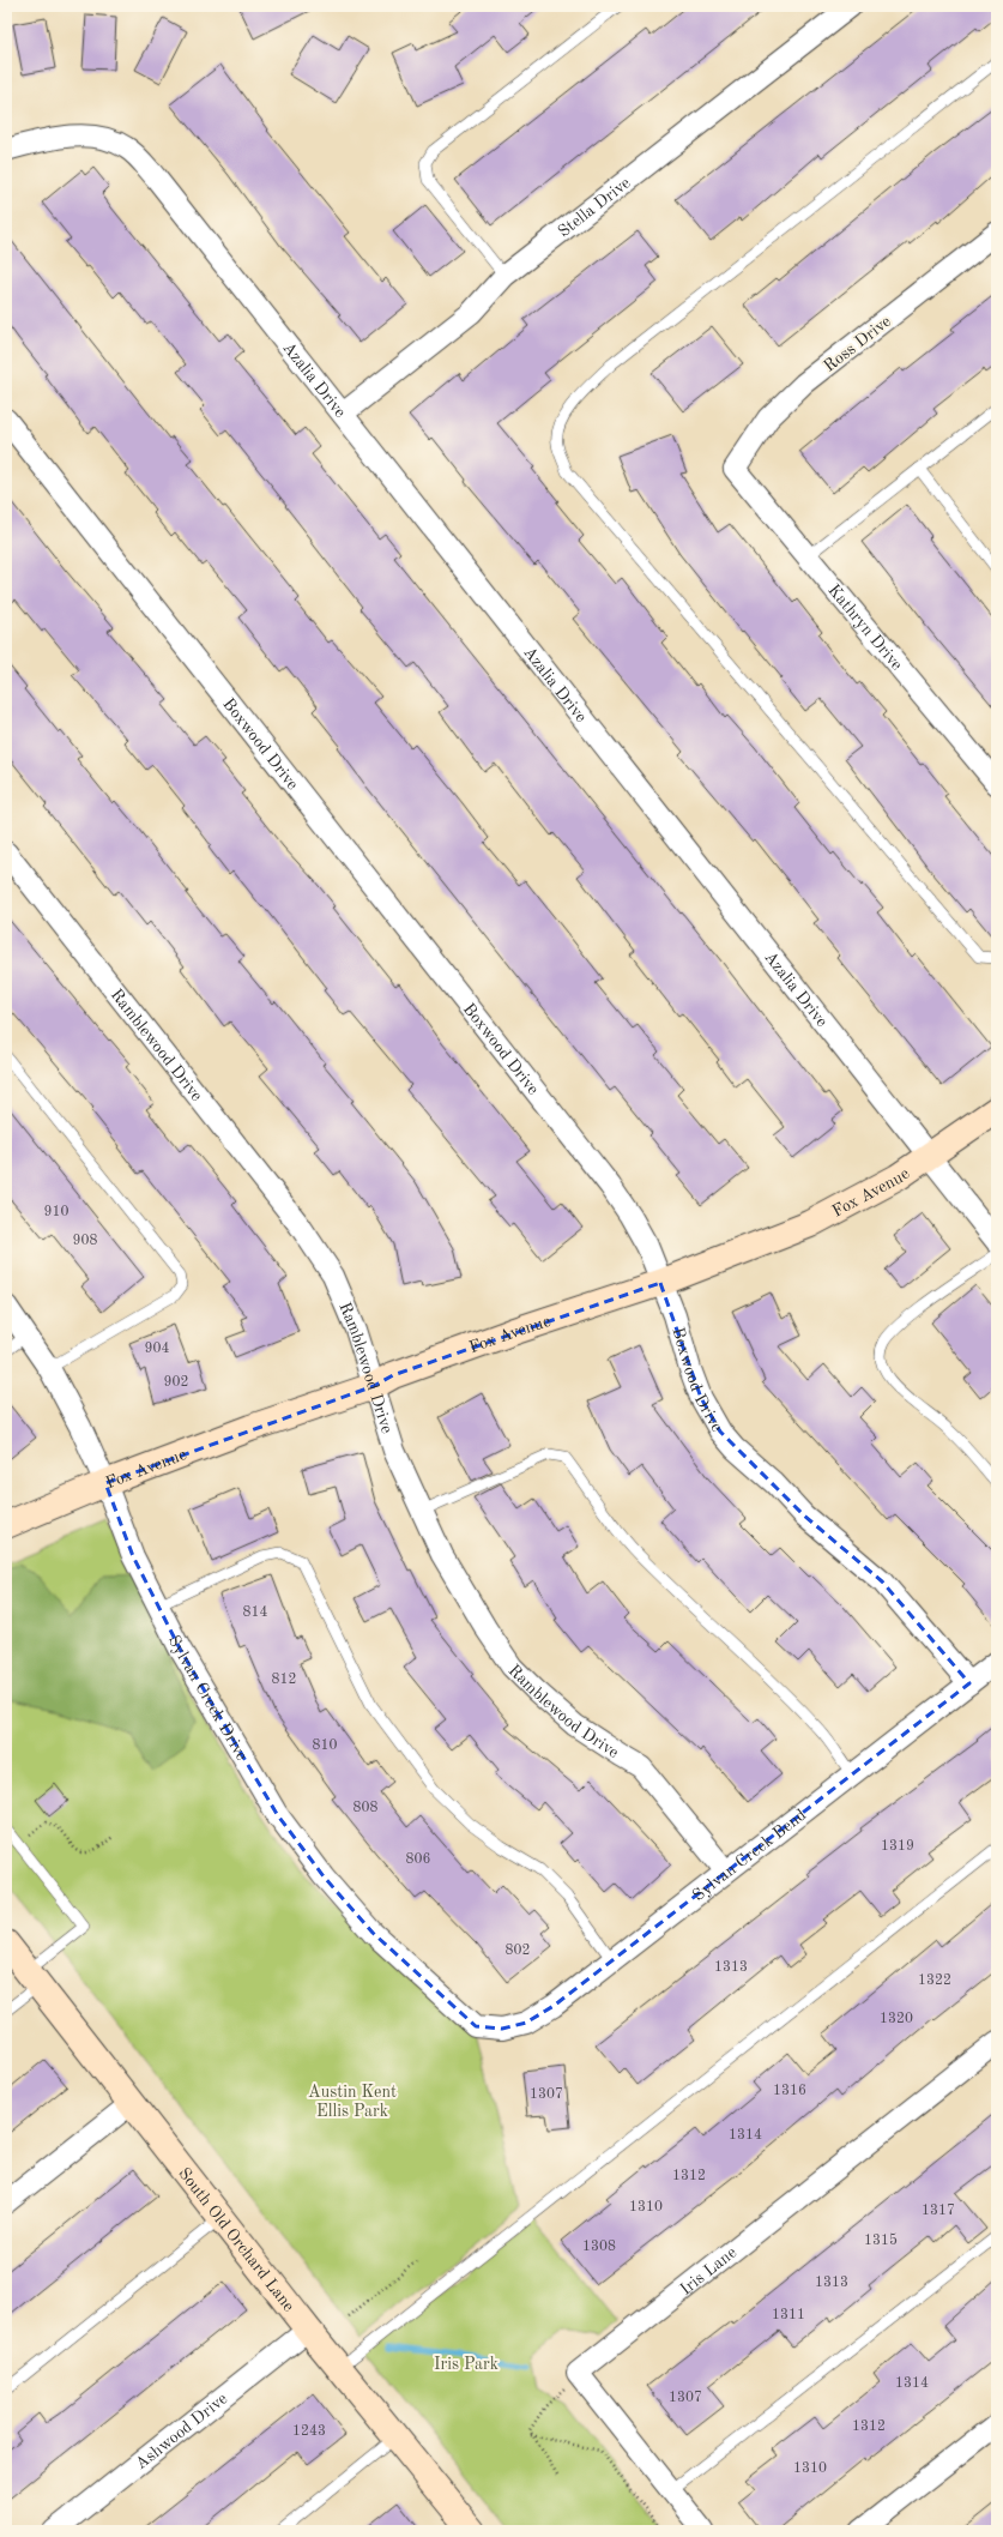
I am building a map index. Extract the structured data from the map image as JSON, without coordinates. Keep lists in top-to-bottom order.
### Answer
{
  "streets": {
    "main road": ["Fox Avenue", "South Old Orchard Lane"],
    "street": [
      "Stella Drive",
      "Ross Drive",
      "Azalia Drive",
      "Kathryn Drive",
      "Boxwood Drive",
      "Ramblewood Drive",
      "Sylvan Creek Drive",
      "Sylvan Creek Bend",
      "Iris Lane",
      "Ashwood Drive"
    ]
  },
  "crossings": [
    ["Stella Drive", "Azalia Drive"],
    ["Ross Drive", "Kathryn Drive"],
    ["Azalia Drive", "Fox Avenue"],
    ["Boxwood Drive", "Fox Avenue"],
    ["Boxwood Drive", "Sylvan Creek Bend"],
    ["Ramblewood Drive", "Fox Avenue"],
    ["Ramblewood Drive", "Sylvan Creek Bend"],
    ["Fox Avenue", "Sylvan Creek Drive"],
    ["Sylvan Creek Drive", "Sylvan Creek Bend"],
    ["South Old Orchard Lane", "Ashwood Drive"]
  ],
  "parks": ["Austin Kent Ellis Park", "Iris Park"],
  "house_numbers": [
    "910",
    "908",
    "904",
    "902",
    "814",
    "812",
    "810",
    "808",
    "1319",
    "806",
    "802",
    "1313",
    "1322",
    "1320",
    "1316",
    "1307",
    "1314",
    "1312",
    "1310",
    "1317",
    "1315",
    "1308",
    "1313",
    "1311",
    "1314",
    "1307",
    "1312",
    "1243",
    "1310"
  ]
}
